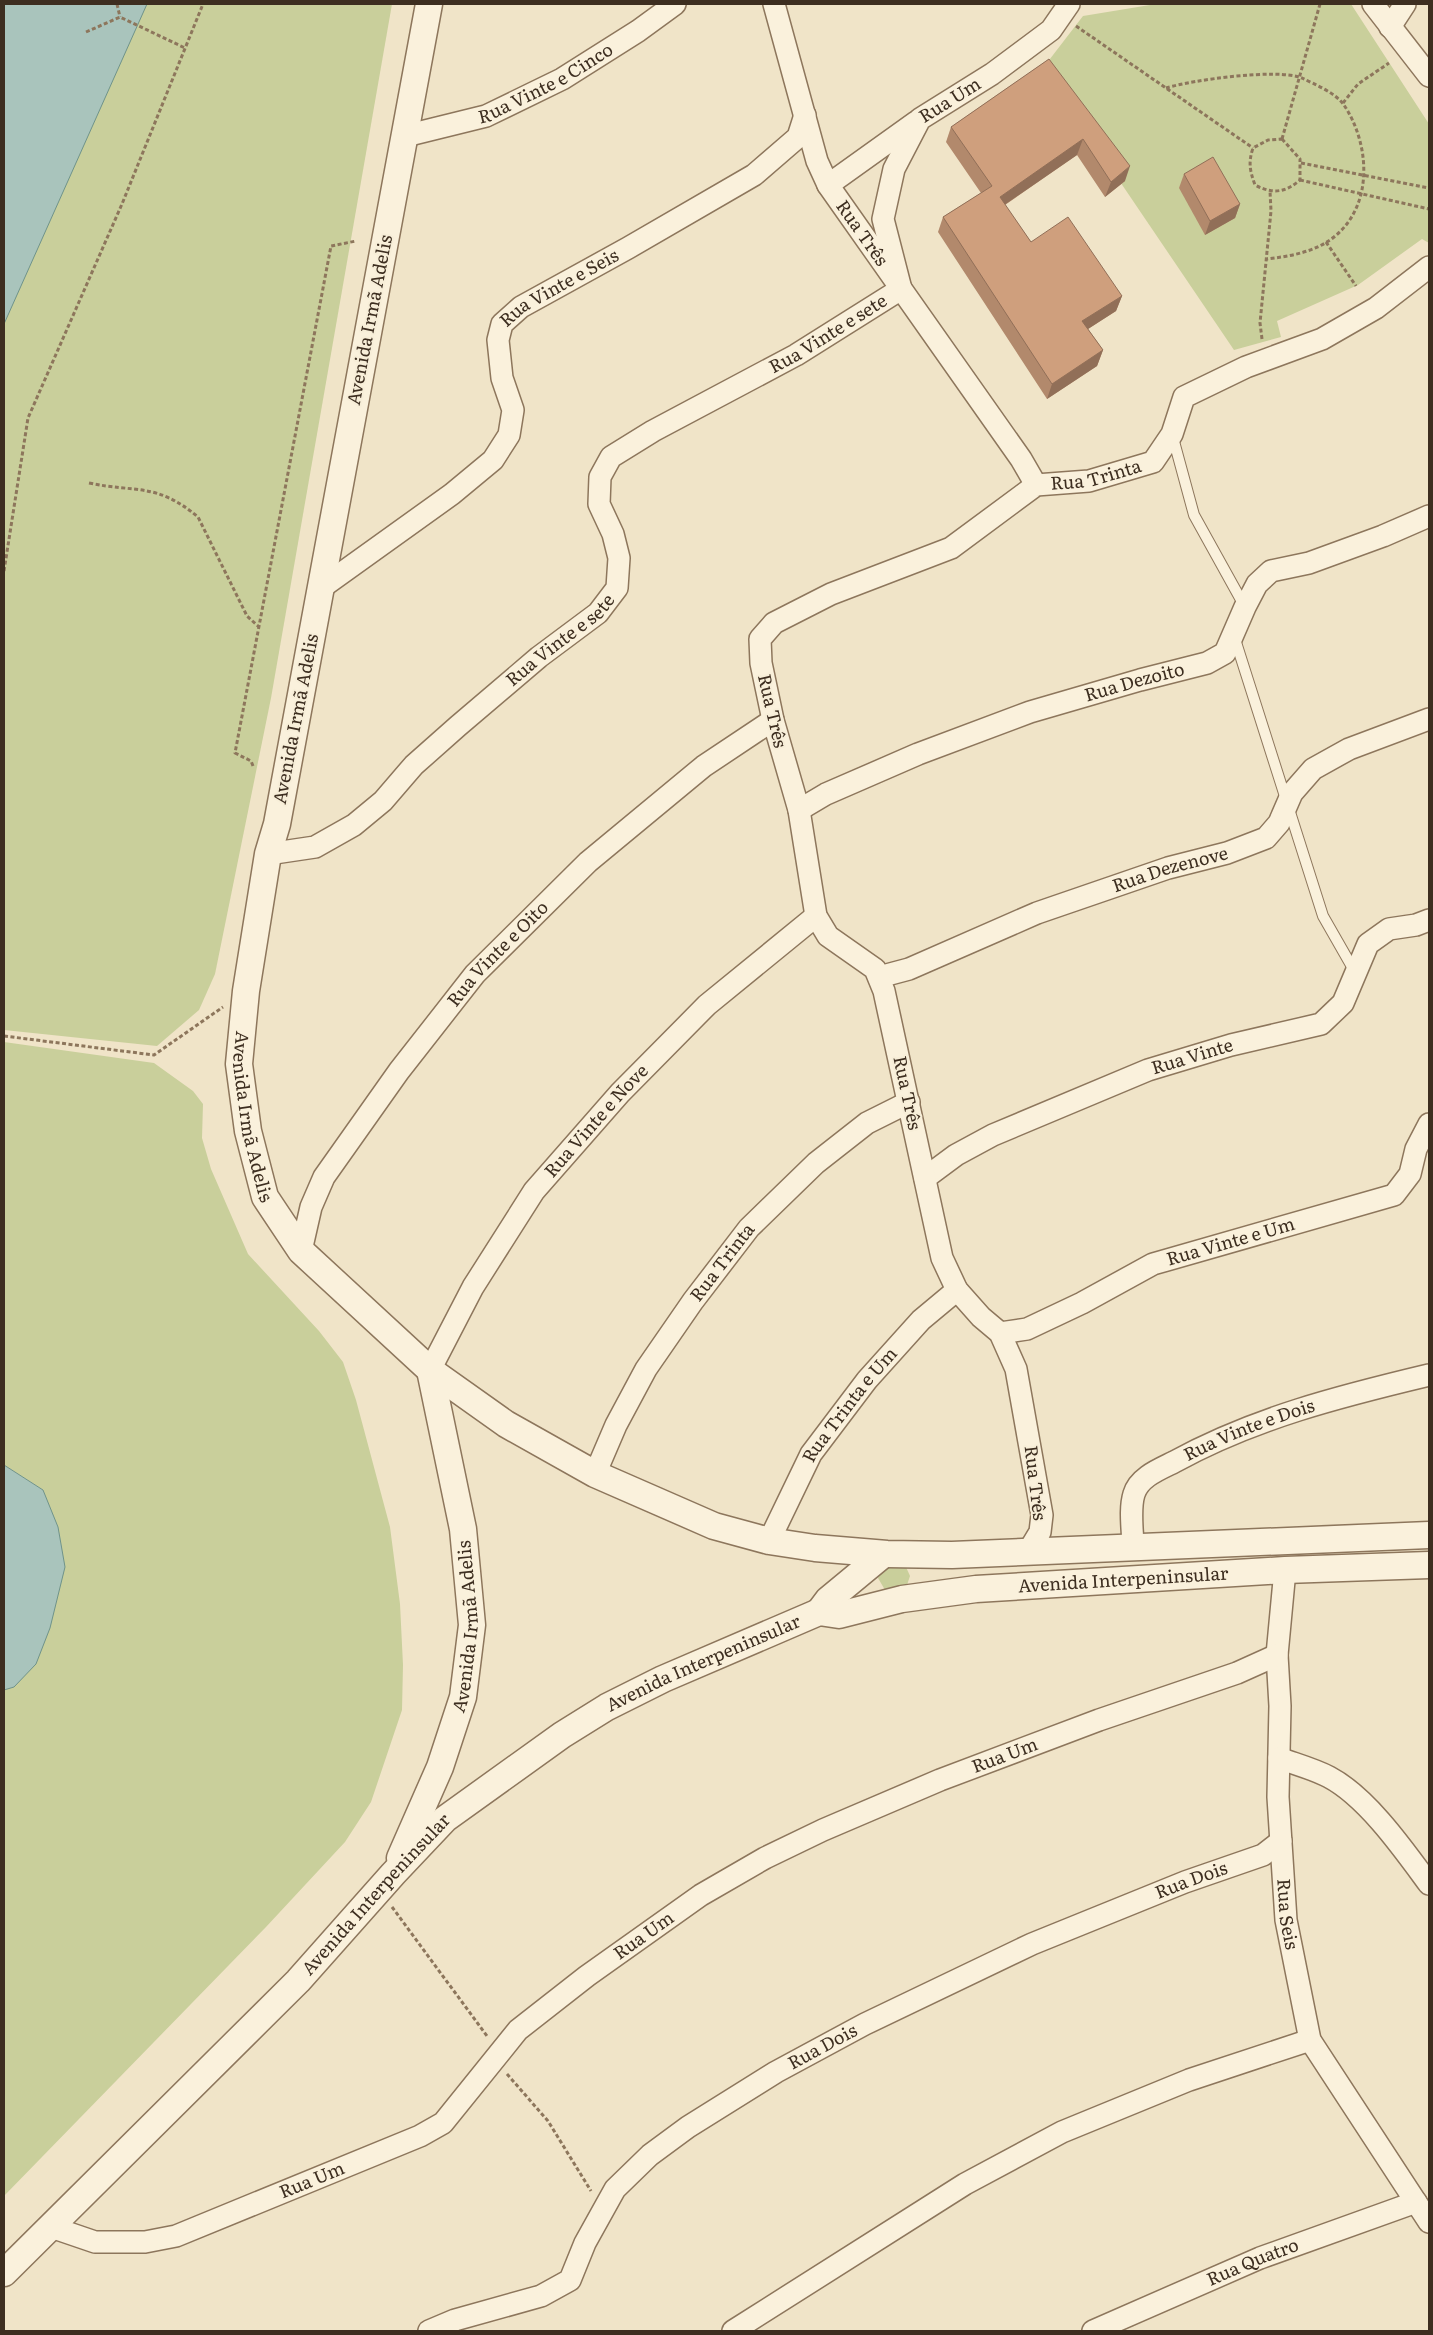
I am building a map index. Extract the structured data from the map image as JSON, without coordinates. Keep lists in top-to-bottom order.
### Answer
{
  "streets": {
    "street": [
      "Rua Vinte e Cinco",
      "Rua Um",
      "Rua Três",
      "Rua Vinte e Seis",
      "Avenida Irmã Adelis",
      "Rua Vinte e sete",
      "Rua Trinta",
      "Rua Dezoito",
      "Rua Dezenove",
      "Rua Vinte e Oito",
      "Rua Vinte",
      "Rua Vinte e Nove",
      "Rua Vinte e Um",
      "Rua Trinta e Um",
      "Rua Vinte e Dois",
      "Avenida Interpeninsular",
      "Rua Dois",
      "Rua Seis",
      "Rua Quatro"
    ]
  },
  "crossings": [
    ["Rua Vinte e Cinco", "Avenida Irmã Adelis"],
    ["Rua Um", "Rua Três"],
    ["Rua Um", "Rua Vinte e sete"],
    ["Rua Um", "Avenida Interpeninsular"],
    ["Rua Um", "Rua Seis"],
    ["Rua Três", "Rua Vinte e Seis"],
    ["Rua Três", "Rua Vinte e sete"],
    ["Rua Três", "Rua Trinta"],
    ["Rua Três", "Rua Dezoito"],
    ["Rua Três", "Rua Dezenove"],
    ["Rua Três", "Rua Vinte e Oito"],
    ["Rua Três", "Rua Vinte"],
    ["Rua Três", "Rua Vinte e Nove"],
    ["Rua Três", "Rua Vinte e Um"],
    ["Rua Três", "Rua Trinta e Um"],
    ["Rua Três", "Avenida Interpeninsular"],
    ["Rua Vinte e Seis", "Avenida Irmã Adelis"],
    ["Avenida Irmã Adelis", "Rua Vinte e sete"],
    ["Avenida Irmã Adelis", "Rua Trinta"],
    ["Avenida Irmã Adelis", "Rua Vinte e Oito"],
    ["Avenida Irmã Adelis", "Rua Vinte e Nove"],
    ["Avenida Irmã Adelis", "Rua Trinta e Um"],
    ["Avenida Irmã Adelis", "Avenida Interpeninsular"],
    ["Rua Vinte e Dois", "Avenida Interpeninsular"],
    ["Avenida Interpeninsular", "Rua Seis"],
    ["Rua Dois", "Rua Seis"],
    ["Rua Seis", "Rua Quatro"]
  ]
}
